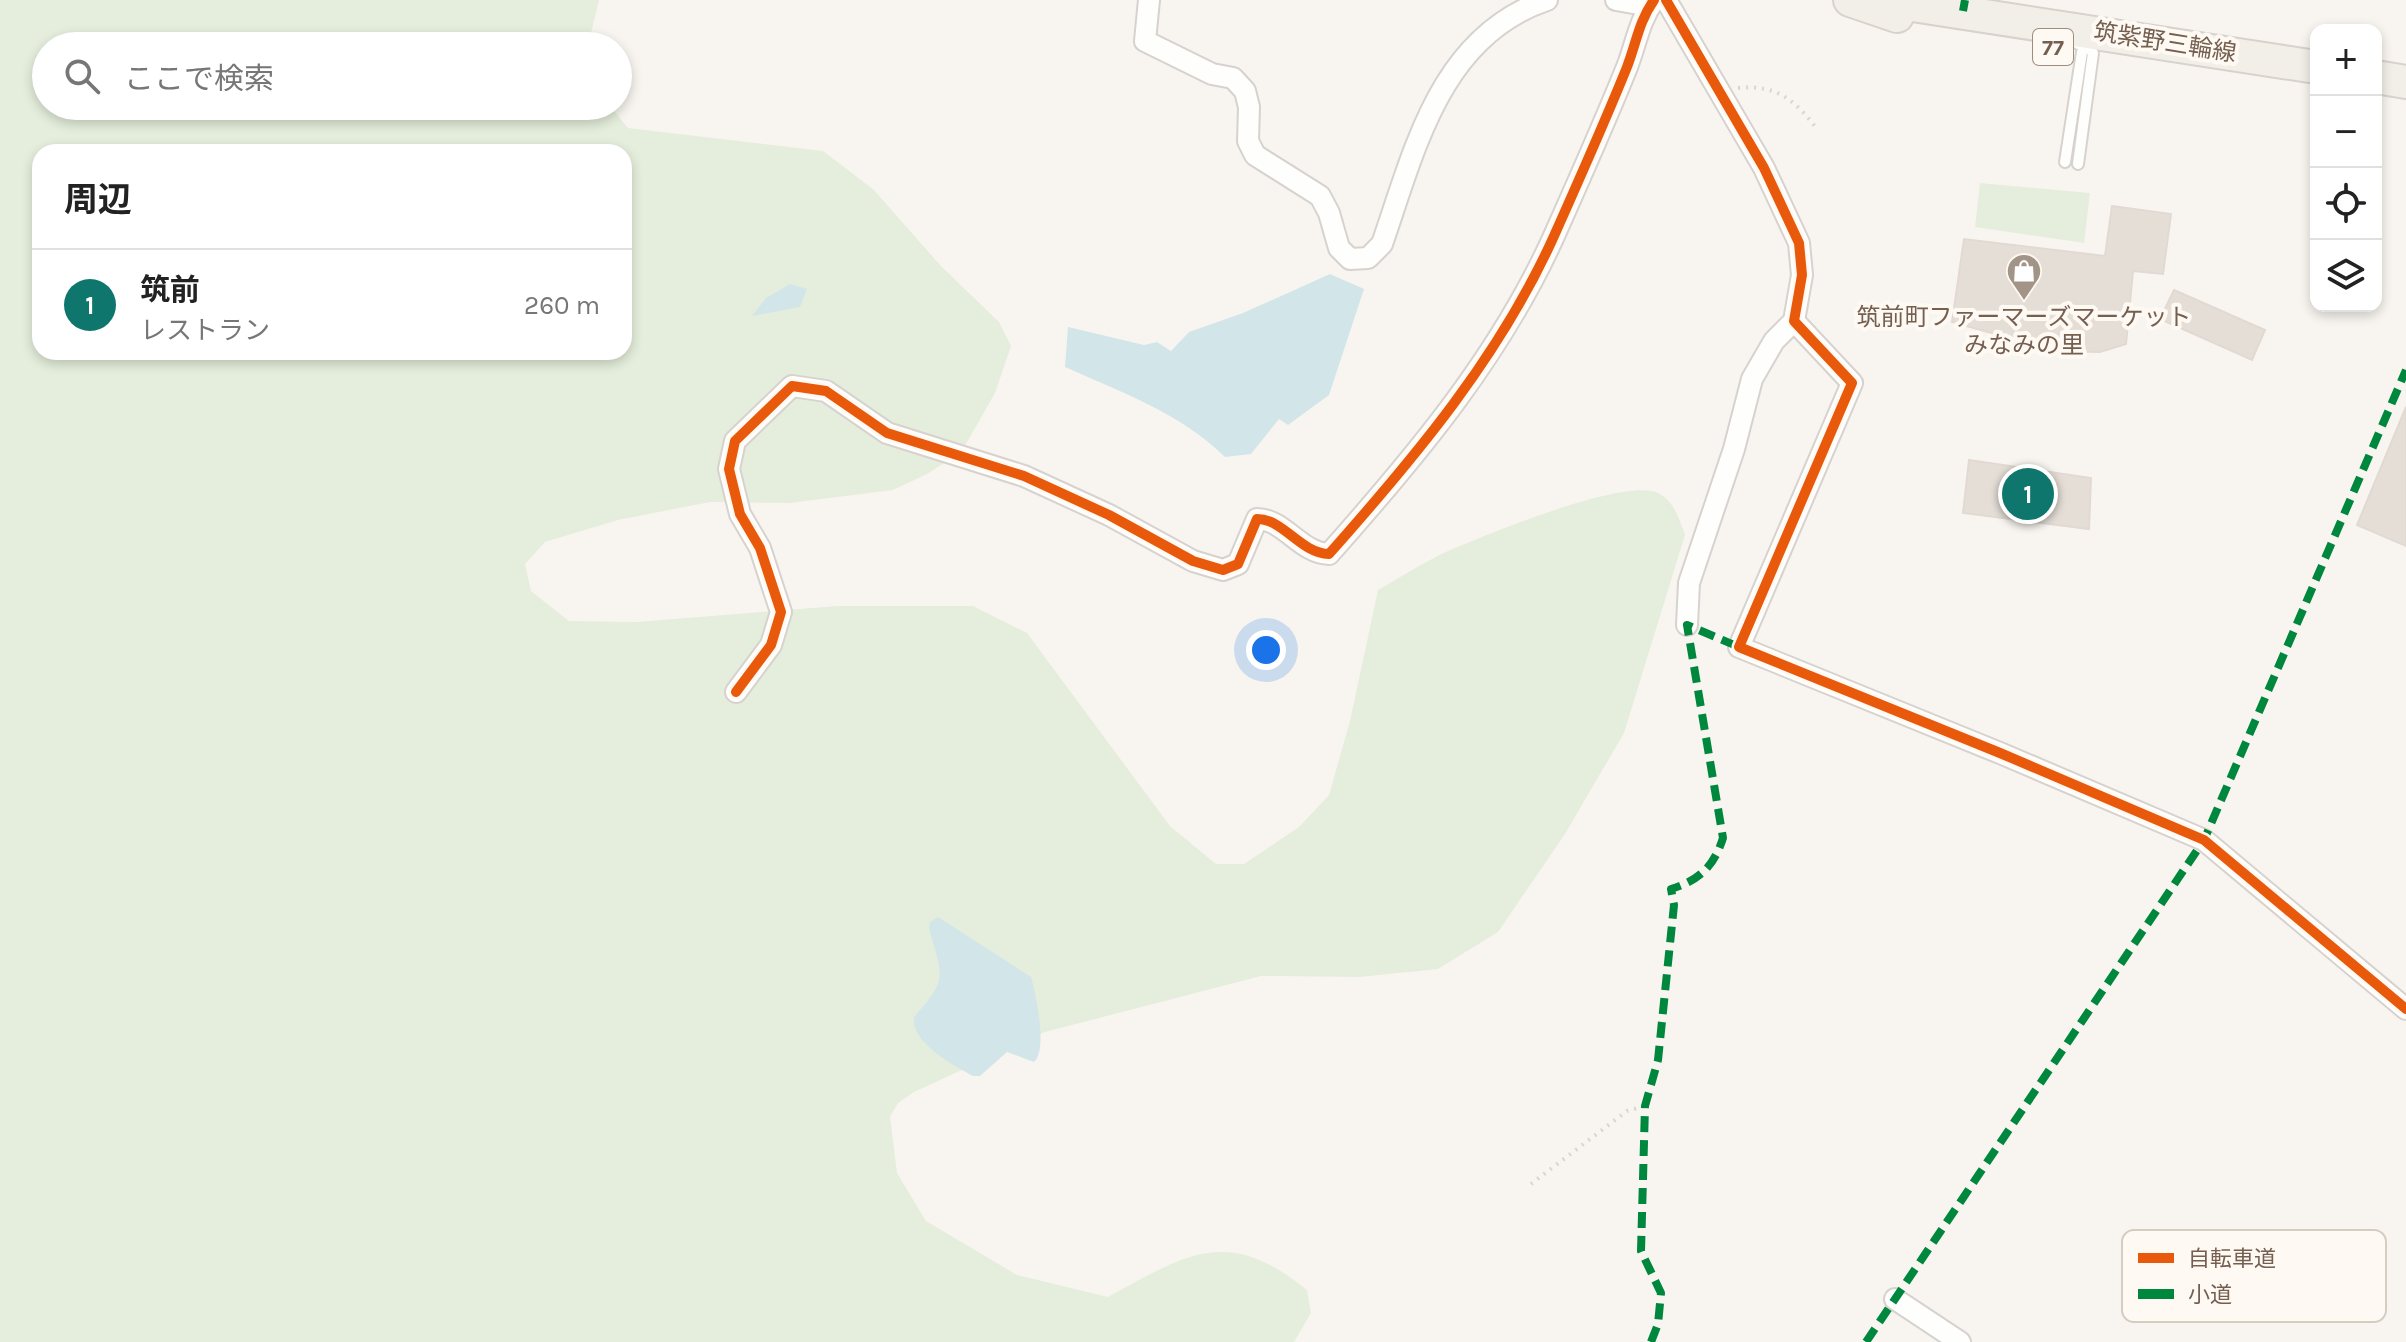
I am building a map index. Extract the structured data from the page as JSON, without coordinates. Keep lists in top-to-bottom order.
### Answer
{
  "streets": {
    "main road": ["筑紫野三輪線", "77"]
  },
  "places": {
    "shop": ["筑前町ファーマーズマーケット みなみの里"]
  },
  "legend": ["自転車道", "小道"],
  "page": {
    "map_buttons": ["+", "−"],
    "search": "ここで検索",
    "heading": "周辺",
    "list": [
      {
        "mark": "1",
        "name": "筑前",
        "note": "レストラン",
        "value": "260 m"
      }
    ],
    "pins": "1"
  }
}
